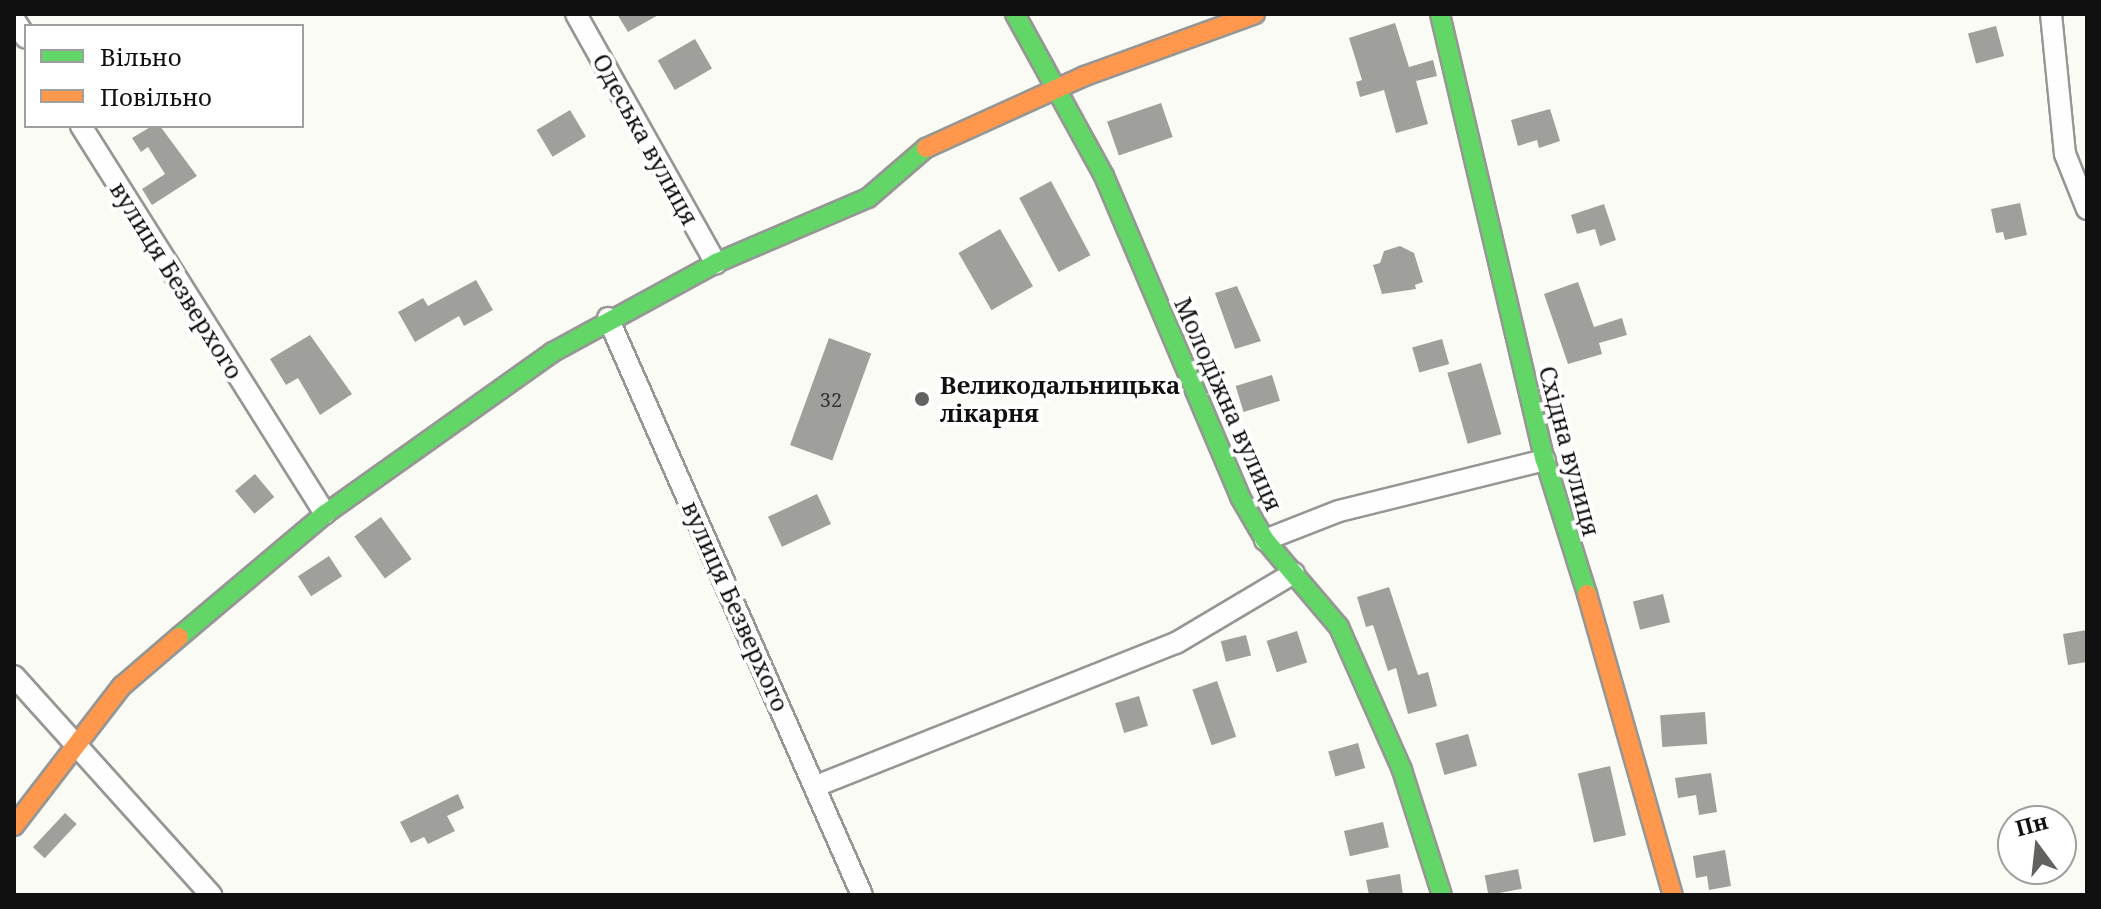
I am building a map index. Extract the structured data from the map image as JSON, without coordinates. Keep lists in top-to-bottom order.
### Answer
{
  "streets": {
    "street": [
      "Одеська вулиця",
      "вулиця Безверхого",
      "Молодіжна вулиця",
      "Східна вулиця"
    ]
  },
  "places": ["Великодальницька лікарня"],
  "house_numbers": ["32"],
  "legend": ["Вільно", "Повільно"],
  "north": "top"
}
